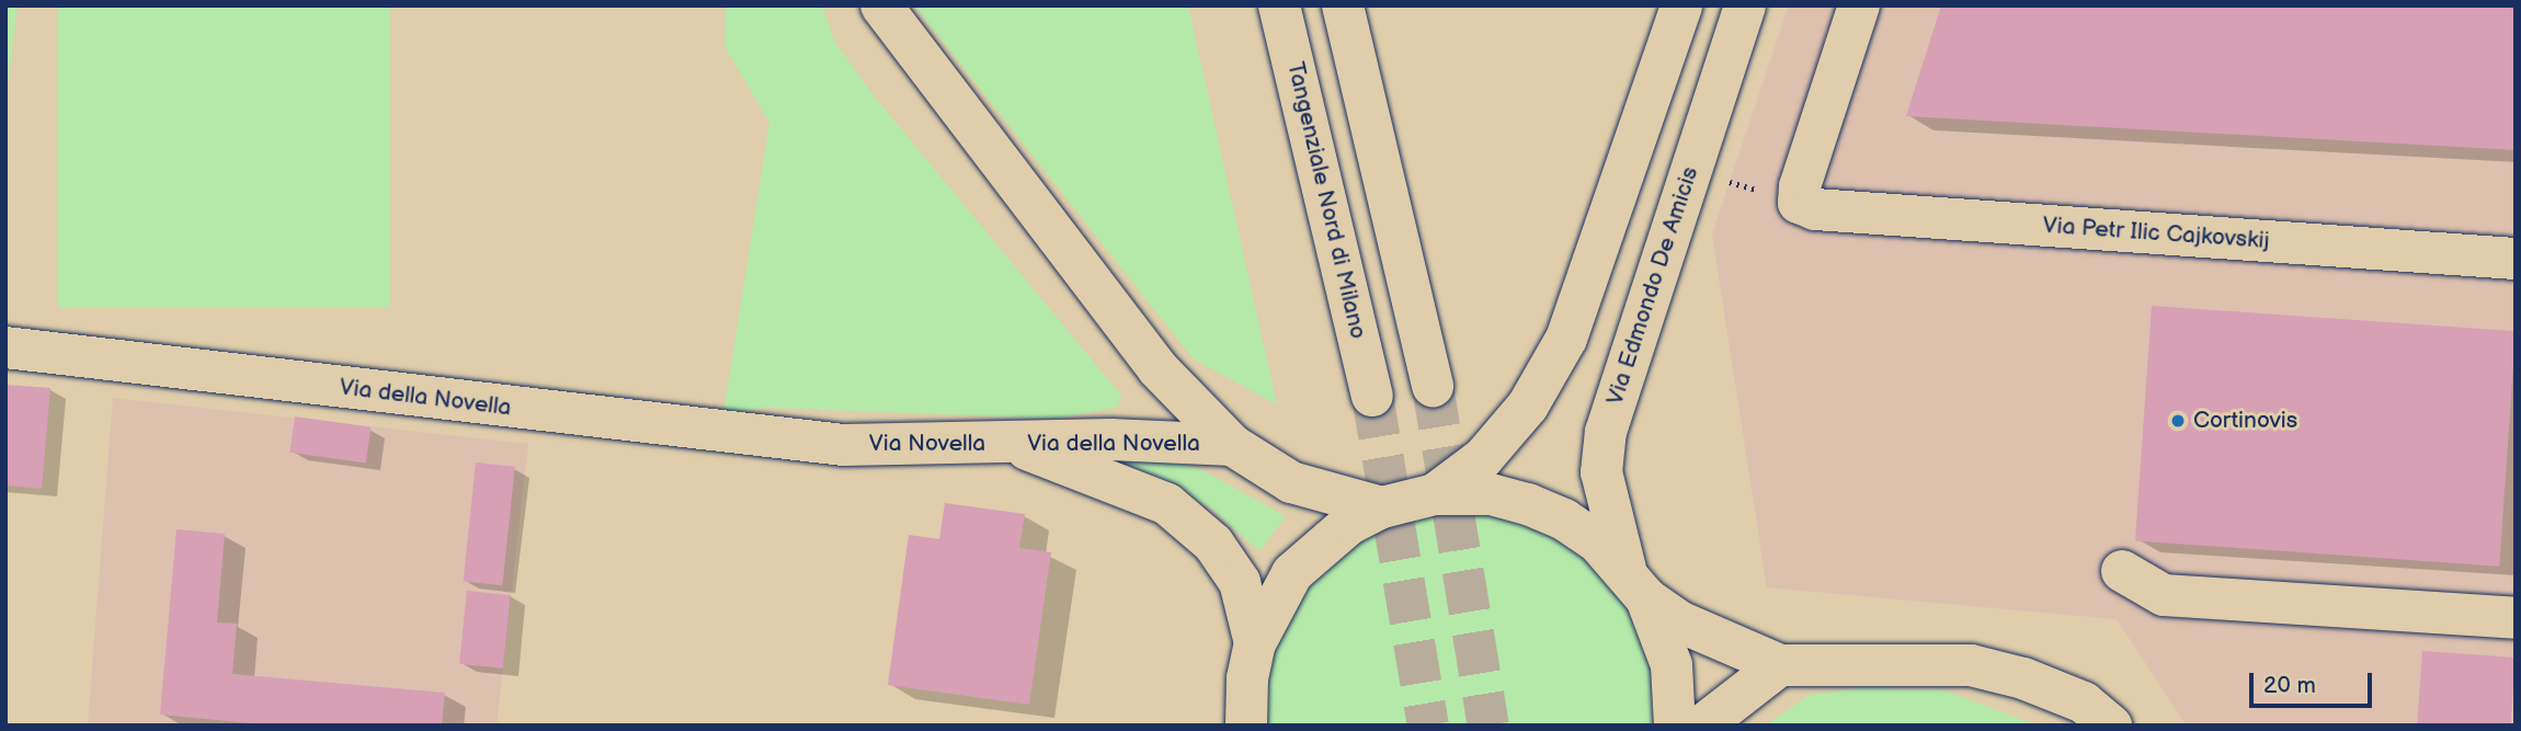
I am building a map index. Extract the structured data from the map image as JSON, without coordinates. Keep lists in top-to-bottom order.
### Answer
{
  "streets": {
    "main road": [
      "Tangenziale Nord di Milano",
      "Via Petr Ilic Cajkovskij",
      "Via Edmondo De Amicis",
      "Via della Novella",
      "Via Novella"
    ]
  },
  "crossings": [
    ["Via della Novella", "Via Novella"]
  ],
  "places": ["Cortinovis"],
  "scale_bar": "20 m"
}
